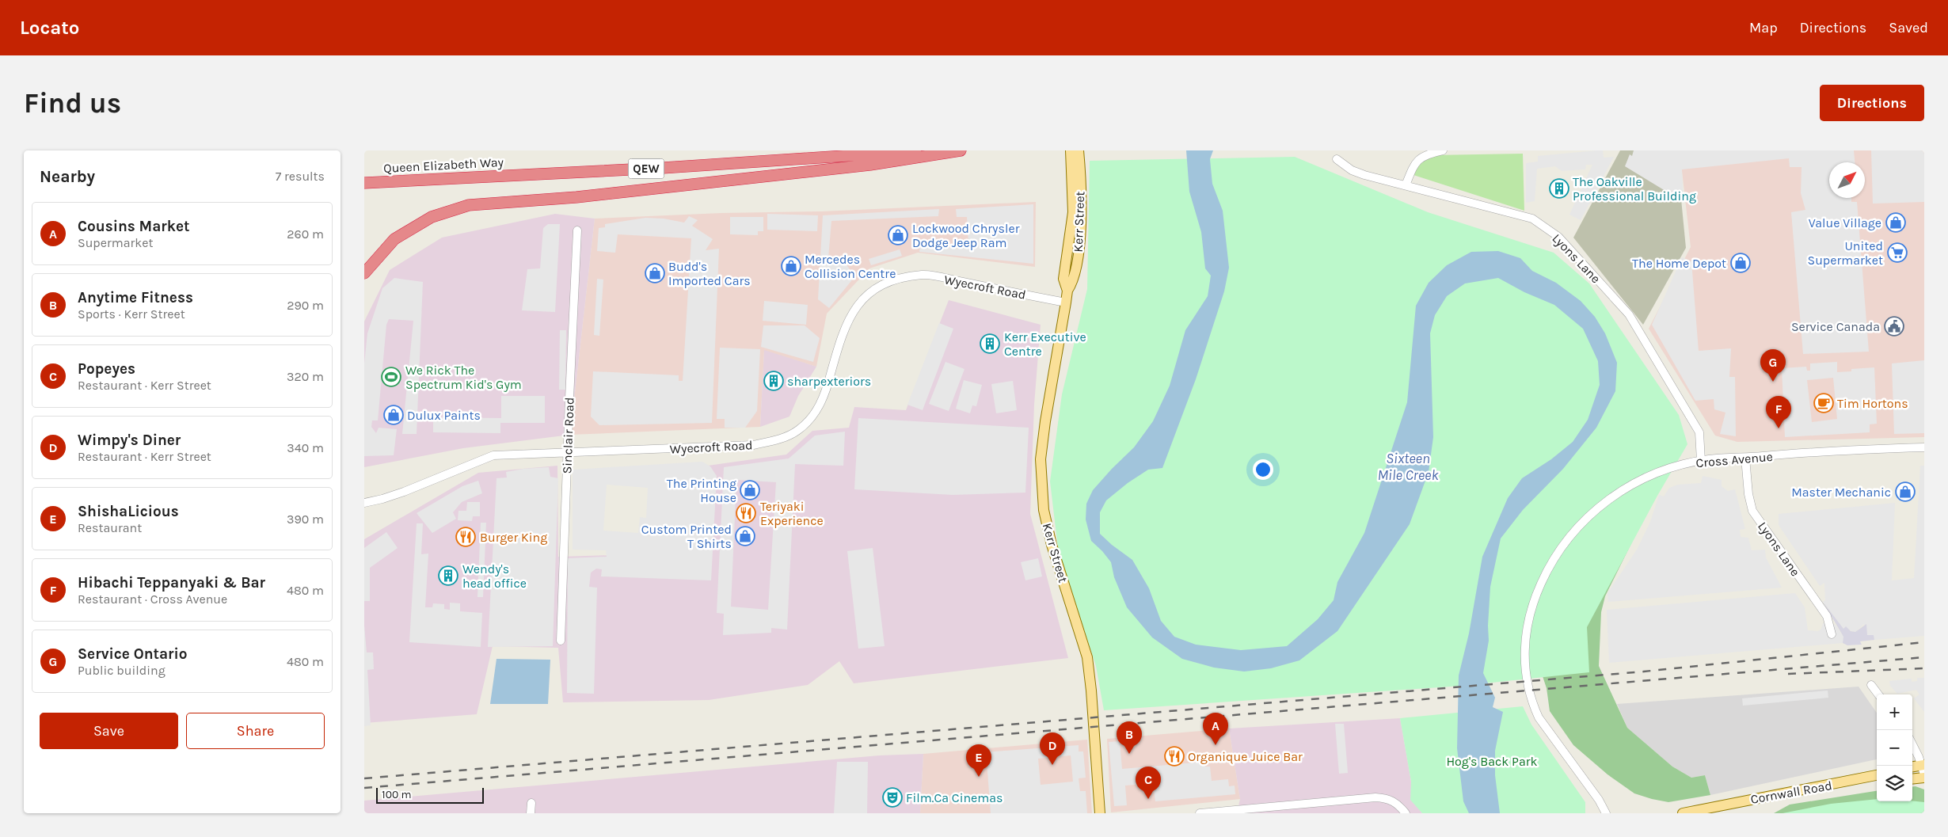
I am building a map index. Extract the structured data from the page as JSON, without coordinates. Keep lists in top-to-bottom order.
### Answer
{
  "streets": {
    "highway": ["Queen Elizabeth Way", "QEW"],
    "main road": ["Kerr Street", "Cornwall Road"],
    "street": [
      "Lyons Lane",
      "Wyecroft Road",
      "Sinclair Road",
      "Cross Avenue"
    ]
  },
  "crossings": [
    ["Kerr Street", "Wyecroft Road"],
    ["Lyons Lane", "Cross Avenue"],
    ["Wyecroft Road", "Sinclair Road"]
  ],
  "water": ["Sixteen Mile Creek"],
  "parks": ["Hog's Back Park"],
  "places": {
    "building": [
      "The Oakville Professional Building",
      "Kerr Executive Centre",
      "sharpexteriors",
      "Wendy's head office"
    ],
    "shop": [
      "Value Village",
      "Lockwood Chrysler Dodge Jeep Ram",
      "The Home Depot",
      "Mercedes Collision Centre",
      "Budd's Imported Cars",
      "Dulux Paints",
      "The Printing House",
      "Master Mechanic",
      "Custom Printed T Shirts"
    ],
    "supermarket": ["United Supermarket"],
    "public building": ["Service Canada"],
    "sports": ["We Rick The Spectrum Kid's Gym"],
    "cafe": ["Tim Hortons"],
    "restaurant": ["Teriyaki Experience", "Burger King", "Organique Juice Bar"],
    "theatre": ["Film.Ca Cinemas"]
  },
  "scale_bar": "100 m",
  "north": "top right",
  "page": {
    "header": "Locato",
    "nav": ["Map", "Directions", "Saved"],
    "buttons": [
      "Directions",
      ["Save", "Share"]
    ],
    "title": "Find us",
    "heading": ["Nearby", "7 results"],
    "list": [
      {
        "mark": "A",
        "name": "Cousins Market",
        "note": "Supermarket",
        "value": "260 m"
      },
      {
        "mark": "B",
        "name": "Anytime Fitness",
        "note": "Sports · Kerr Street",
        "value": "290 m"
      },
      {
        "mark": "C",
        "name": "Popeyes",
        "note": "Restaurant · Kerr Street",
        "value": "320 m"
      },
      {
        "mark": "D",
        "name": "Wimpy's Diner",
        "note": "Restaurant · Kerr Street",
        "value": "340 m"
      },
      {
        "mark": "E",
        "name": "ShishaLicious",
        "note": "Restaurant",
        "value": "390 m"
      },
      {
        "mark": "F",
        "name": "Hibachi Teppanyaki & Bar",
        "note": "Restaurant · Cross Avenue",
        "value": "480 m"
      },
      {
        "mark": "G",
        "name": "Service Ontario",
        "note": "Public building",
        "value": "480 m"
      }
    ],
    "pins": [
      "G",
      "F",
      "A",
      "B",
      "D",
      "E",
      "C"
    ],
    "map_buttons": ["+", "−"],
    "scale": "100 m"
  }
}
